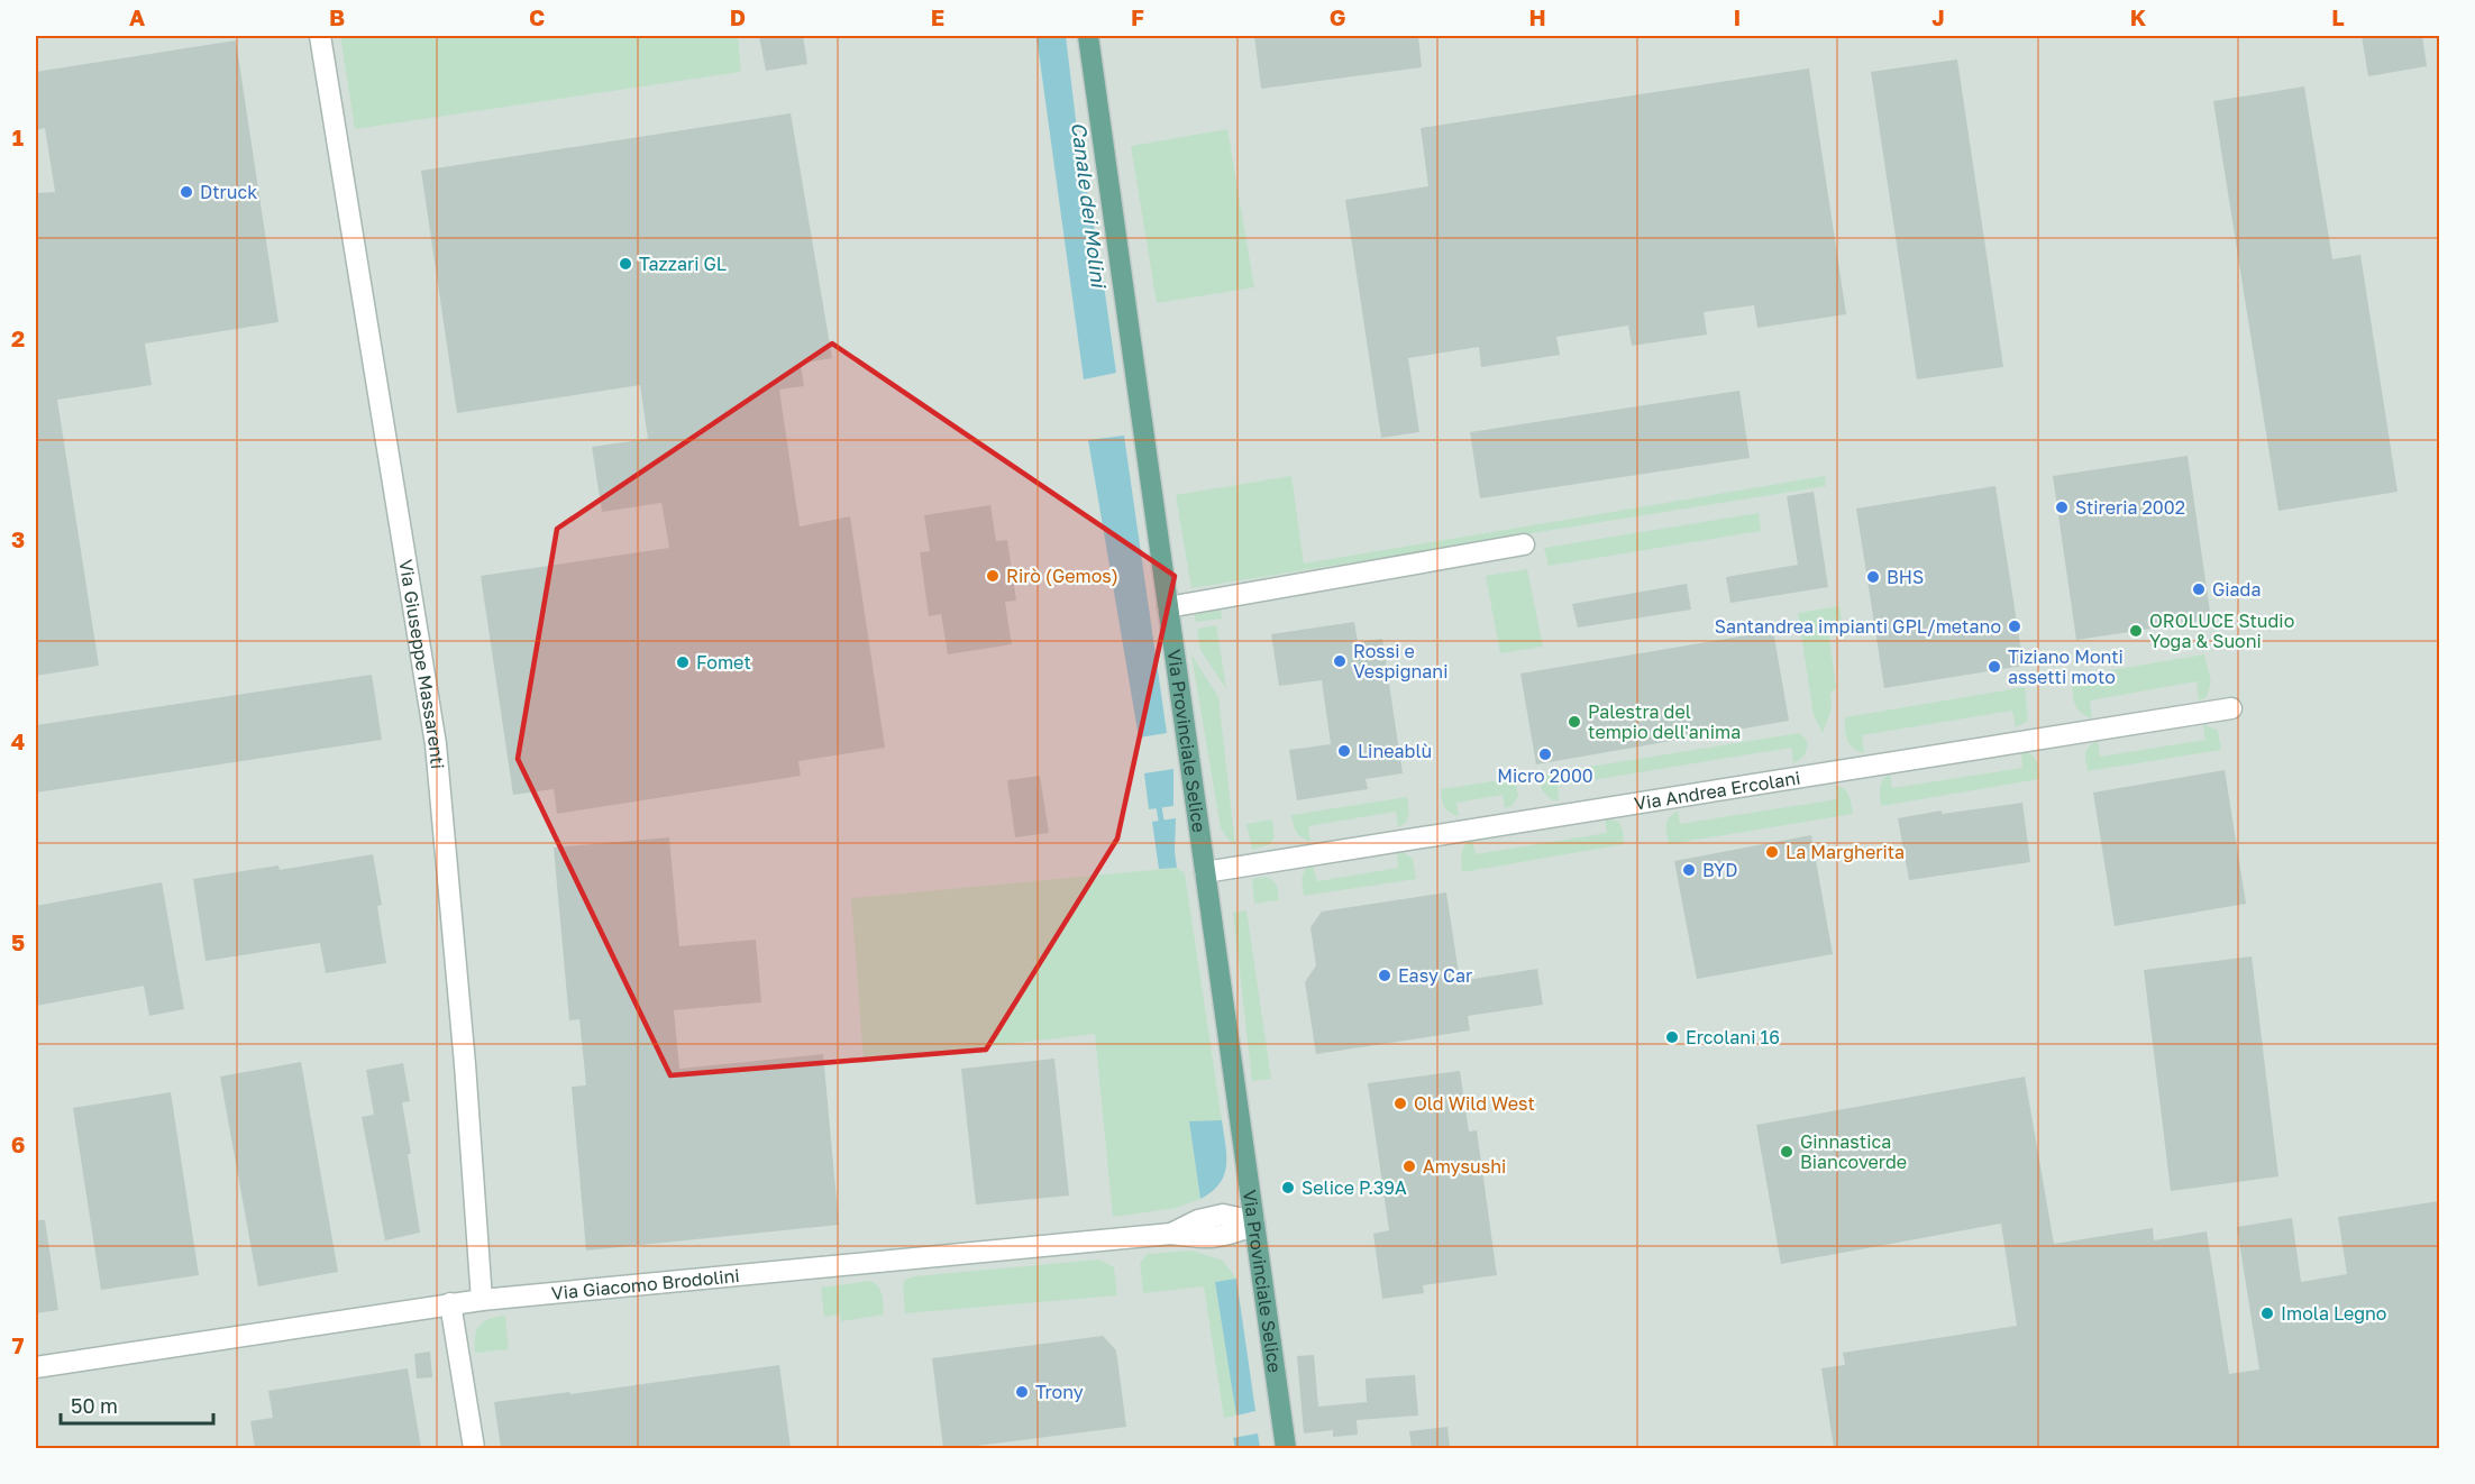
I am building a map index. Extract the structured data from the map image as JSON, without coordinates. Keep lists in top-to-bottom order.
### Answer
{
  "streets": {
    "main road": ["Via Provinciale Selice"],
    "street": ["Via Giuseppe Massarenti", "Via Andrea Ercolani", "Via Giacomo Brodolini"]
  },
  "crossings": [
    ["Via Giuseppe Massarenti", "Via Giacomo Brodolini"],
    ["Via Provinciale Selice", "Via Andrea Ercolani"],
    ["Via Provinciale Selice", "Via Giacomo Brodolini"]
  ],
  "water": ["Canale dei Molini"],
  "places": [
    "Dtruck",
    "Tazzari GL",
    "Stireria 2002",
    "Rirò (Gemos)",
    "BHS",
    "Giada",
    "Santandrea impianti GPL/metano",
    "OROLUCE Studio Yoga & Suoni",
    "Rossi e Vespignani",
    "Fomet",
    "Tiziano Monti assetti moto",
    "Palestra del tempio dell'anima",
    "Lineablù",
    "Micro 2000",
    "La Margherita",
    "BYD",
    "Easy Car",
    "Ercolani 16",
    "Old Wild West",
    "Ginnastica Biancoverde",
    "Amysushi",
    "Selice P.39A",
    "Imola Legno",
    "Trony"
  ],
  "scale_bar": "50 m",
  "grid": {
    "columns": [
      "A",
      "B",
      "C",
      "D",
      "E",
      "F",
      "G",
      "H",
      "I",
      "J",
      "K",
      "L"
    ],
    "rows": [
      "1",
      "2",
      "3",
      "4",
      "5",
      "6",
      "7"
    ]
  }
}
